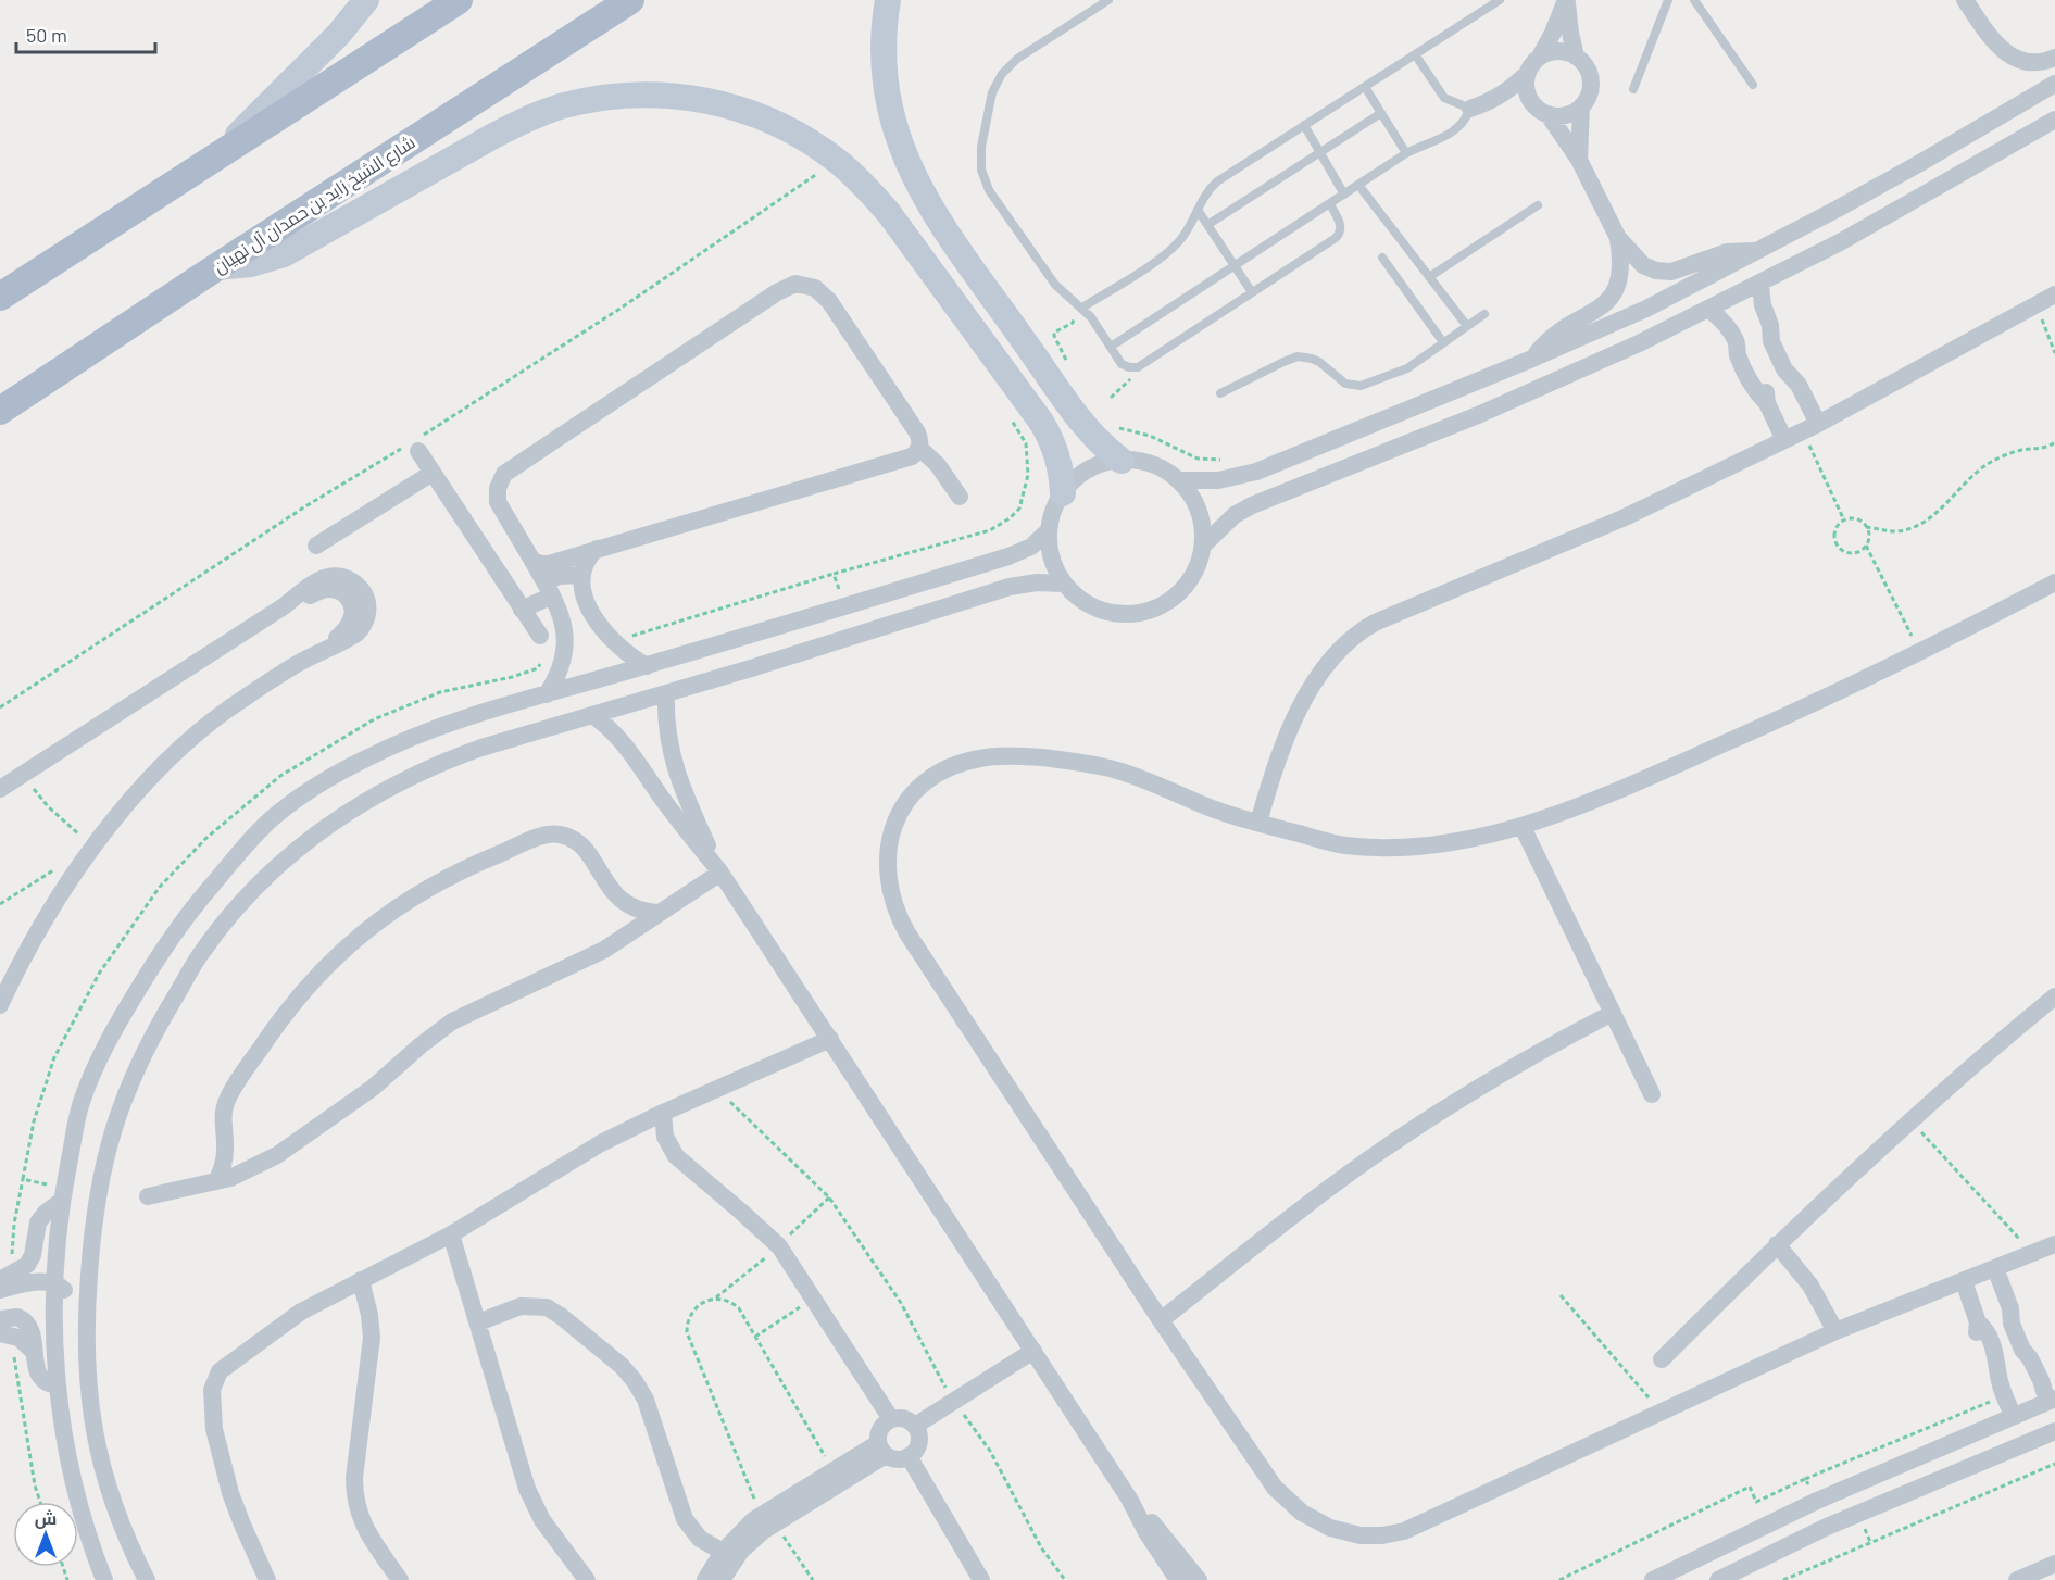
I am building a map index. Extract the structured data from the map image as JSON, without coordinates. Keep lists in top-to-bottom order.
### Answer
{
  "streets": {
    "main road": ["شارع الشيخ زايد بن حمدان آل نهيان"]
  },
  "scale_bar": "50 m",
  "north": "top"
}
